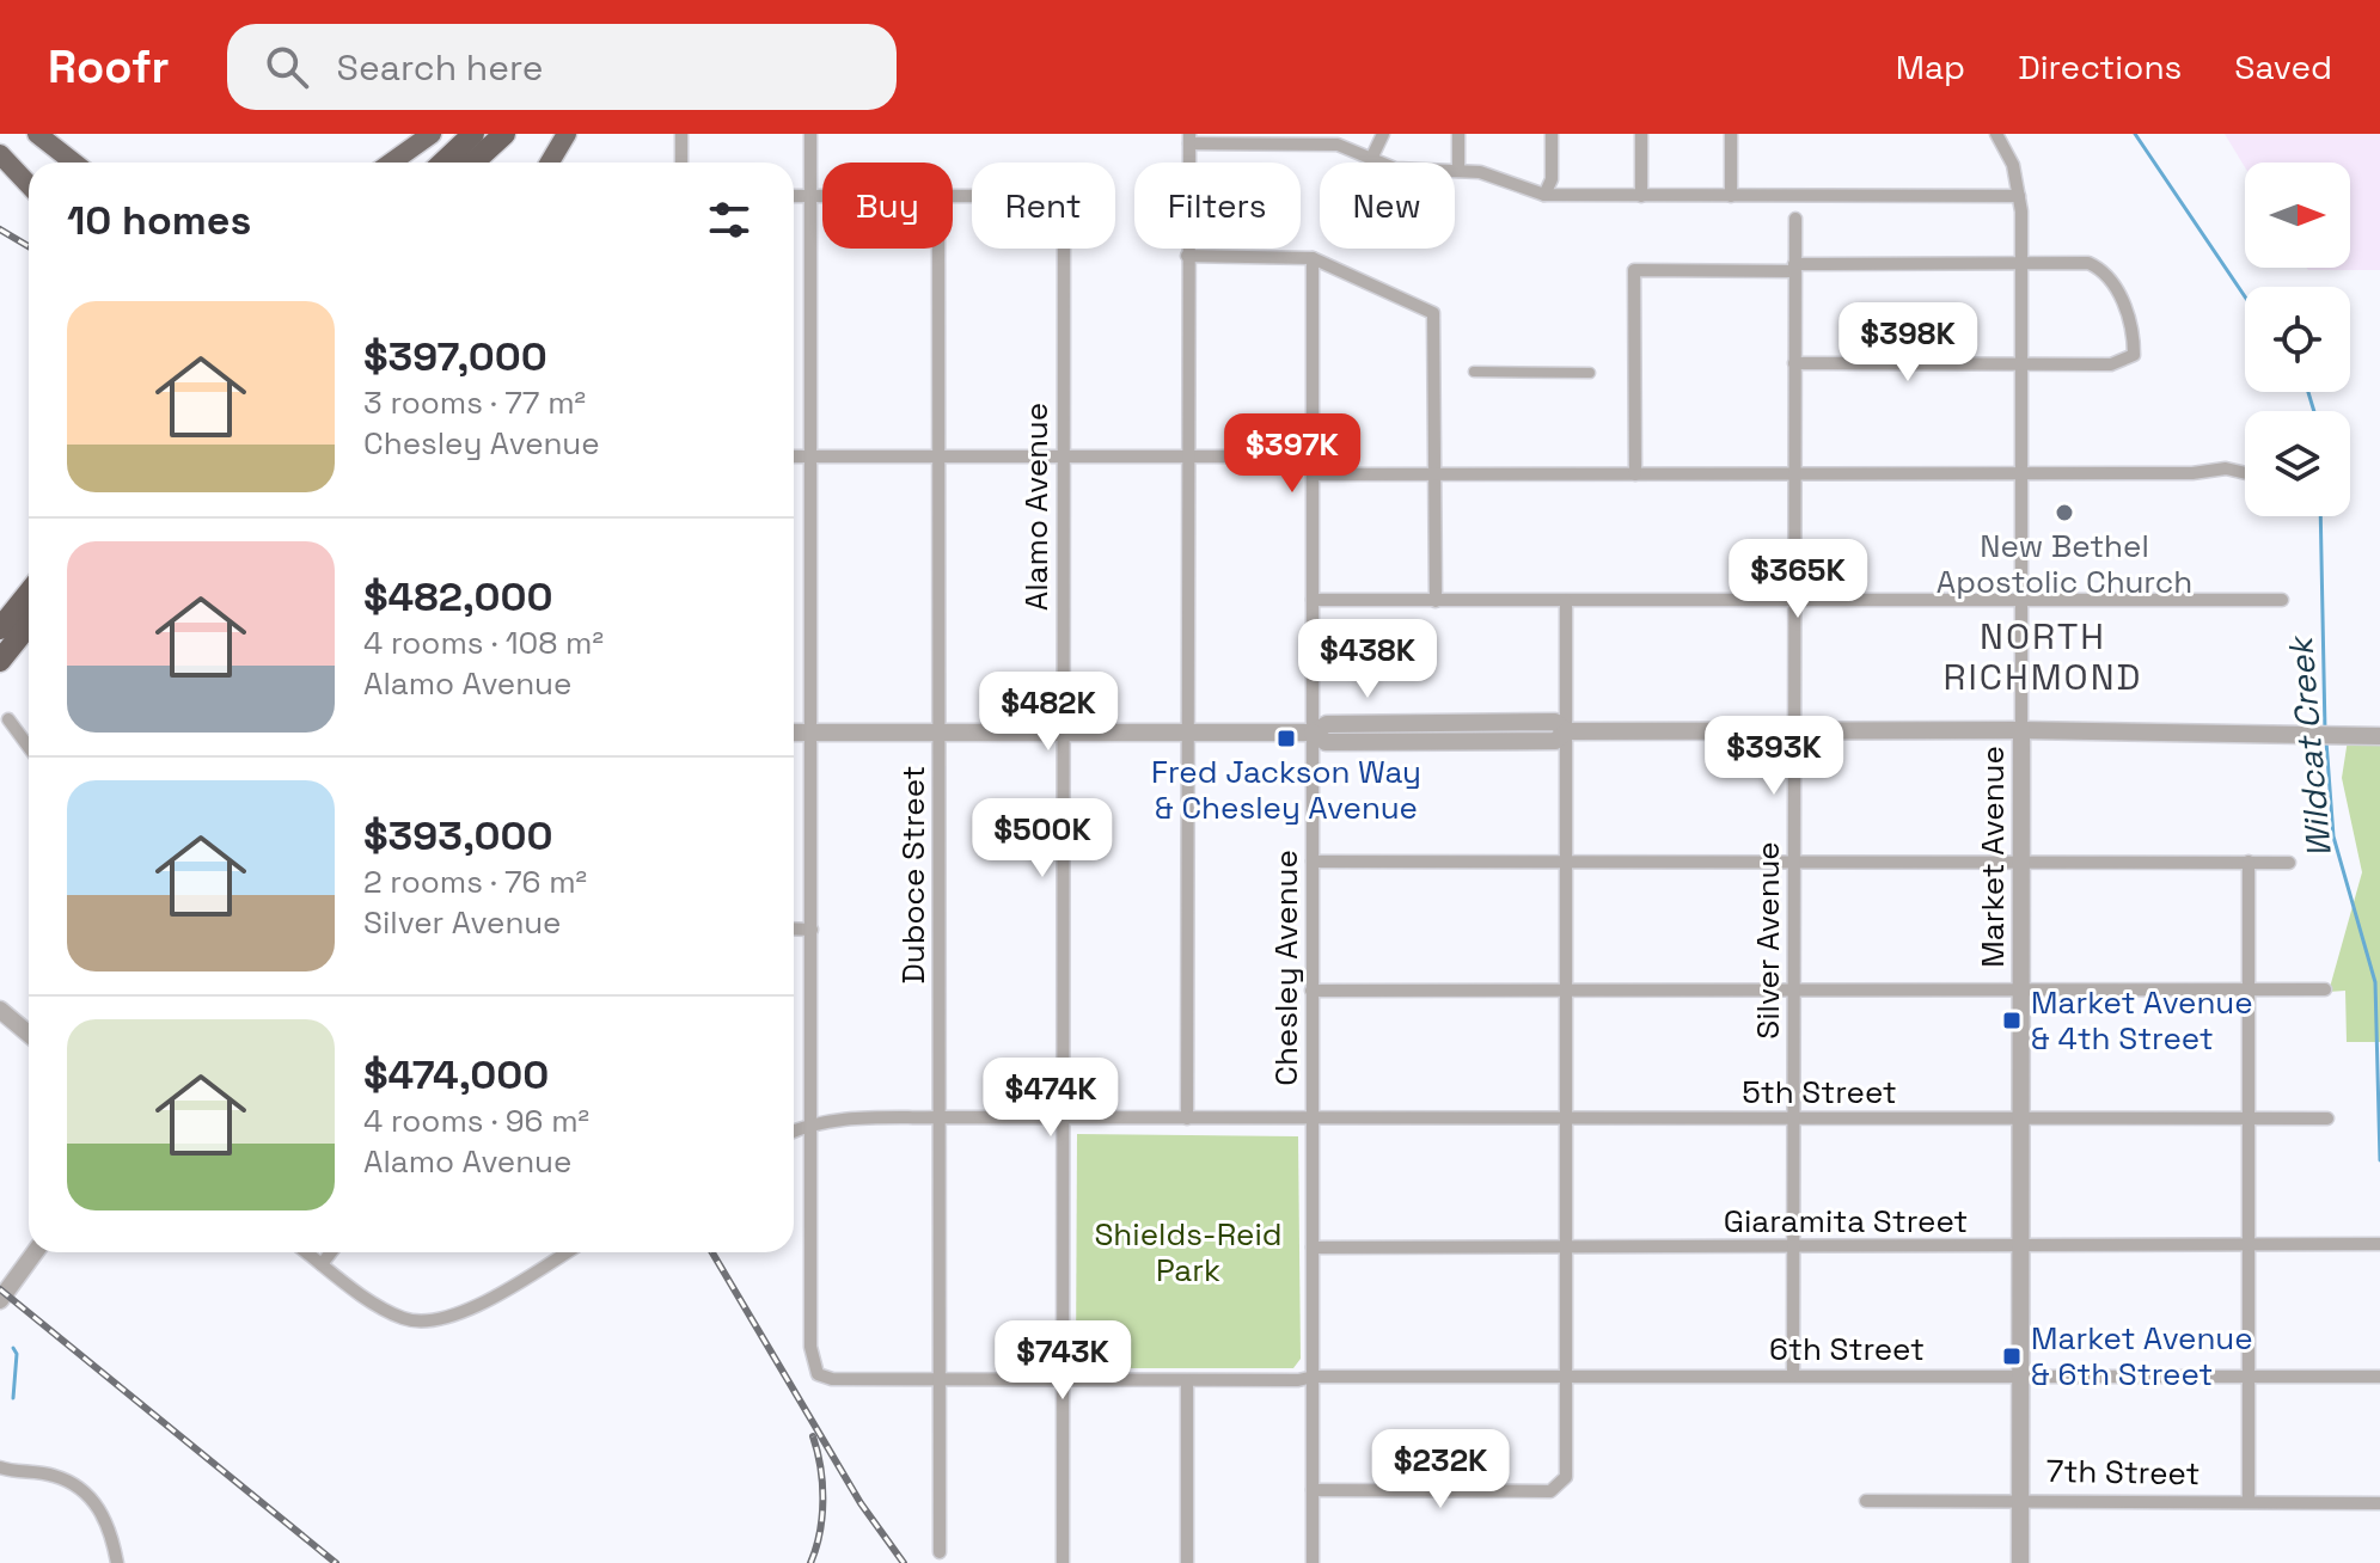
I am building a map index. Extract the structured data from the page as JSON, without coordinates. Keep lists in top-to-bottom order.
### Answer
{
  "streets": {
    "street": [
      "Alamo Avenue",
      "Market Avenue",
      "Duboce Street",
      "Silver Avenue",
      "Chesley Avenue",
      "5th Street",
      "Giaramita Street",
      "6th Street",
      "7th Street"
    ]
  },
  "crossings": [
    ["Alamo Avenue", "5th Street"],
    ["Alamo Avenue", "6th Street"],
    ["Market Avenue", "5th Street"],
    ["Market Avenue", "Giaramita Street"],
    ["Market Avenue", "6th Street"],
    ["Market Avenue", "7th Street"],
    ["Duboce Street", "5th Street"],
    ["Duboce Street", "6th Street"],
    ["Silver Avenue", "5th Street"],
    ["Silver Avenue", "Giaramita Street"],
    ["Silver Avenue", "6th Street"],
    ["Chesley Avenue", "5th Street"],
    ["Chesley Avenue", "Giaramita Street"],
    ["Chesley Avenue", "6th Street"],
    ["5th Street", "6th Street"]
  ],
  "districts": ["NORTH RICHMOND"],
  "water": ["Wildcat Creek"],
  "parks": ["Shields-Reid Park"],
  "places": {
    "other": ["New Bethel Apostolic Church"],
    "transit": ["Fred Jackson Way & Chesley Avenue", "Market Avenue & 4th Street", "Market Avenue & 6th Street"]
  },
  "north": "right",
  "page": {
    "header": "Roofr",
    "search": "Search here",
    "nav": ["Map", "Directions", "Saved"],
    "chip": [
      "Buy",
      "Rent",
      "Filters",
      "New"
    ],
    "heading": "10 homes",
    "list": [
      {
        "name": "$397,000",
        "note": "3 rooms · 77 m² · Chesley Avenue"
      },
      {
        "name": "$482,000",
        "note": "4 rooms · 108 m² · Alamo Avenue"
      },
      {
        "name": "$393,000",
        "note": "2 rooms · 76 m² · Silver Avenue"
      },
      {
        "name": "$474,000",
        "note": "4 rooms · 96 m² · Alamo Avenue"
      }
    ],
    "price": [
      "$398K",
      "$397K",
      "$365K",
      "$438K",
      "$482K",
      "$393K",
      "$500K",
      "$474K",
      "$743K",
      "$232K"
    ]
  }
}
